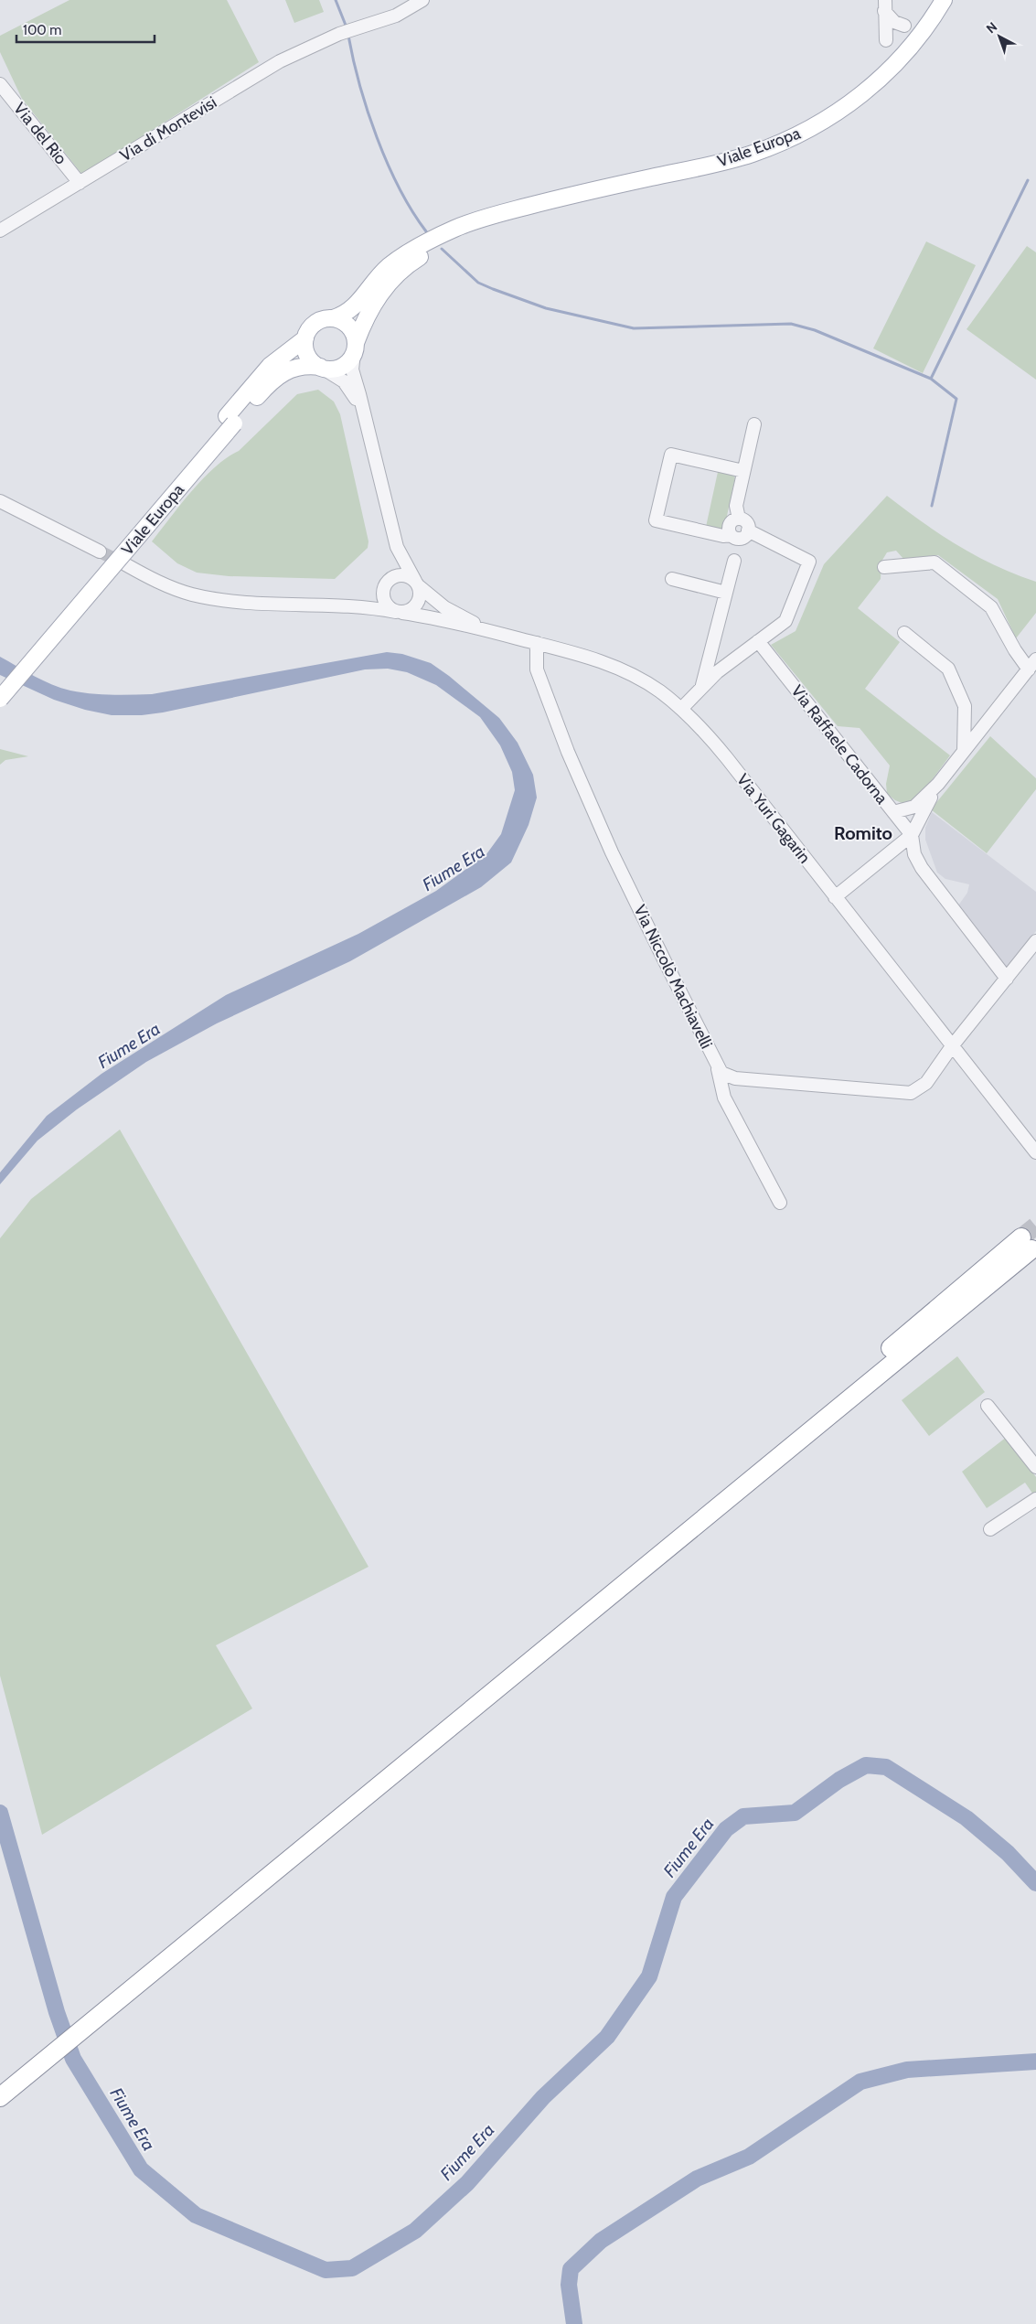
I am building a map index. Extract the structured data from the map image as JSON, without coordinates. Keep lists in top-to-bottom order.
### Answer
{
  "streets": {
    "main road": ["Viale Europa"],
    "street": [
      "Via di Montevisi",
      "Via del Rio",
      "Via Raffaele Cadorna",
      "Via Yuri Gagarin",
      "Via Niccolò Machiavelli"
    ]
  },
  "crossings": [
    ["Via di Montevisi", "Via del Rio"],
    ["Via Yuri Gagarin", "Via Niccolò Machiavelli"]
  ],
  "districts": ["Romito"],
  "water": ["Fiume Era"],
  "scale_bar": "100 m",
  "north": "top left"
}
